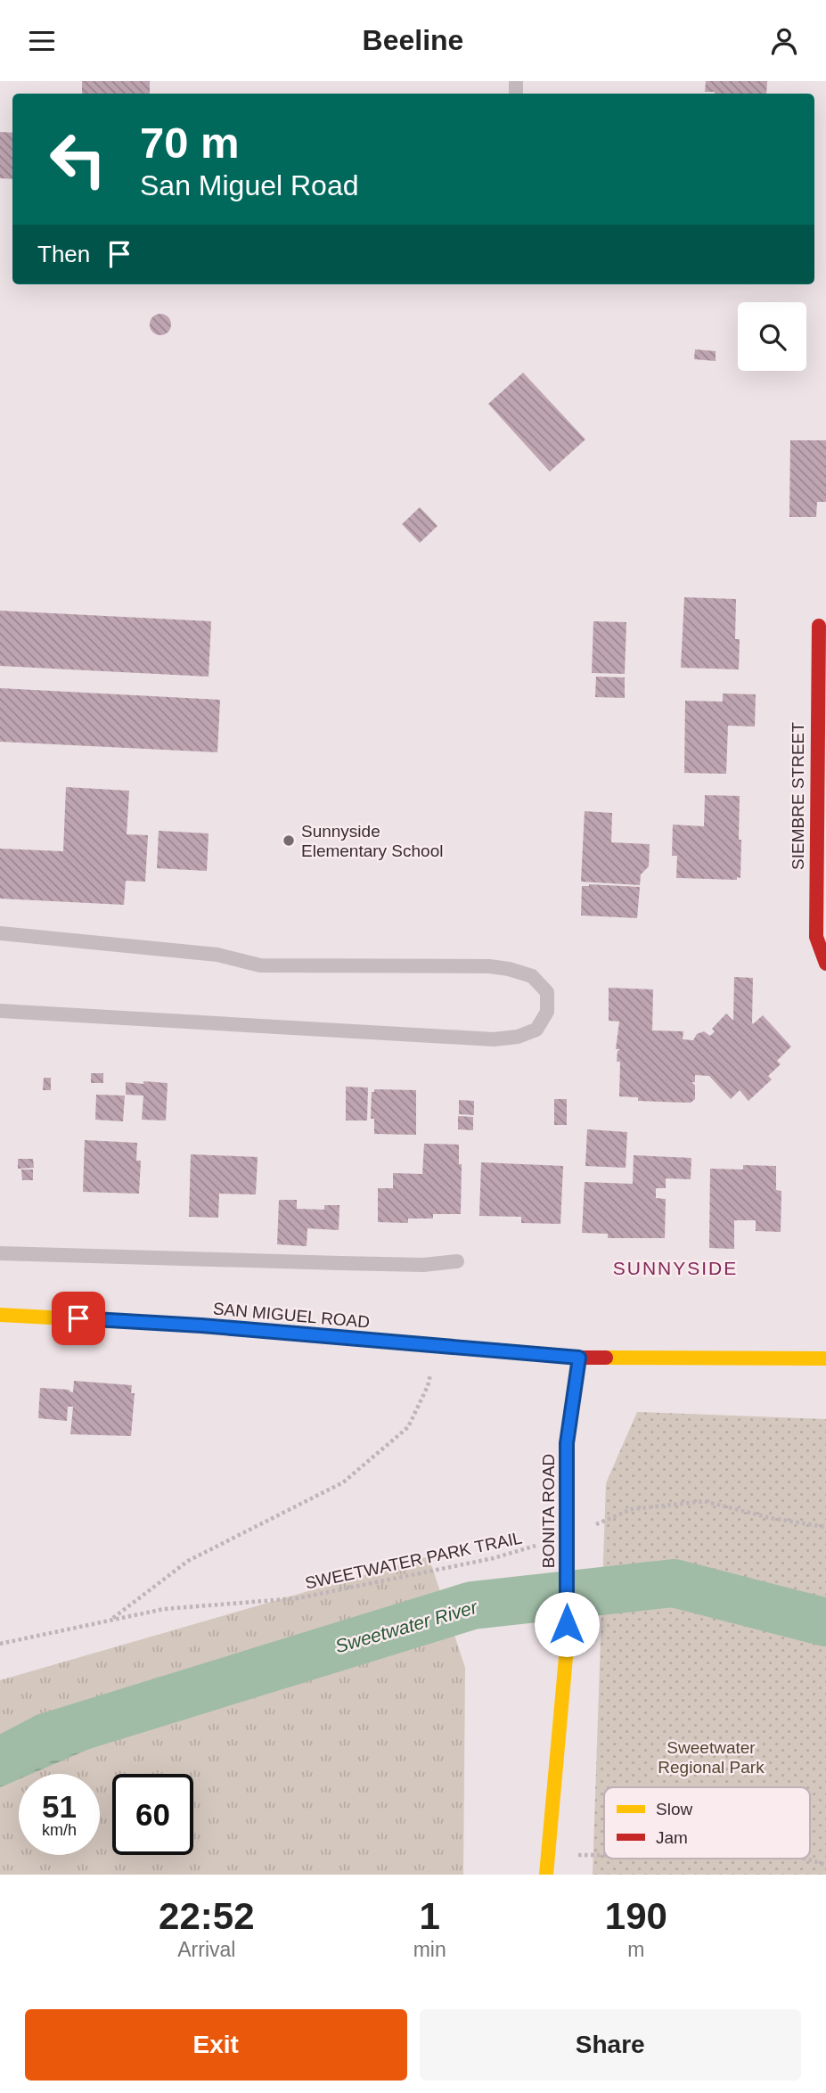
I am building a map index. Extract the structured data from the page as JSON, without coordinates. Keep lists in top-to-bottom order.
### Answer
{
  "streets": {
    "street": ["SIEMBRE STREET", "SAN MIGUEL ROAD", "BONITA ROAD"],
    "path": ["SWEETWATER PARK TRAIL"]
  },
  "crossings": [
    ["SAN MIGUEL ROAD", "BONITA ROAD"]
  ],
  "districts": ["SUNNYSIDE"],
  "water": ["Sweetwater River"],
  "parks": ["Sweetwater Regional Park"],
  "places": ["Sunnyside Elementary School"],
  "legend": ["Slow", "Jam"],
  "page": {
    "header": "Beeline",
    "turn": ["70 m", "San Miguel Road"],
    "then": "Then",
    "speed": "51 km/h",
    "limit": "60",
    "eta": [
      "22:52",
      "Arrival",
      "1",
      "min",
      "190",
      "m"
    ],
    "buttons": ["Exit", "Share"]
  }
}
